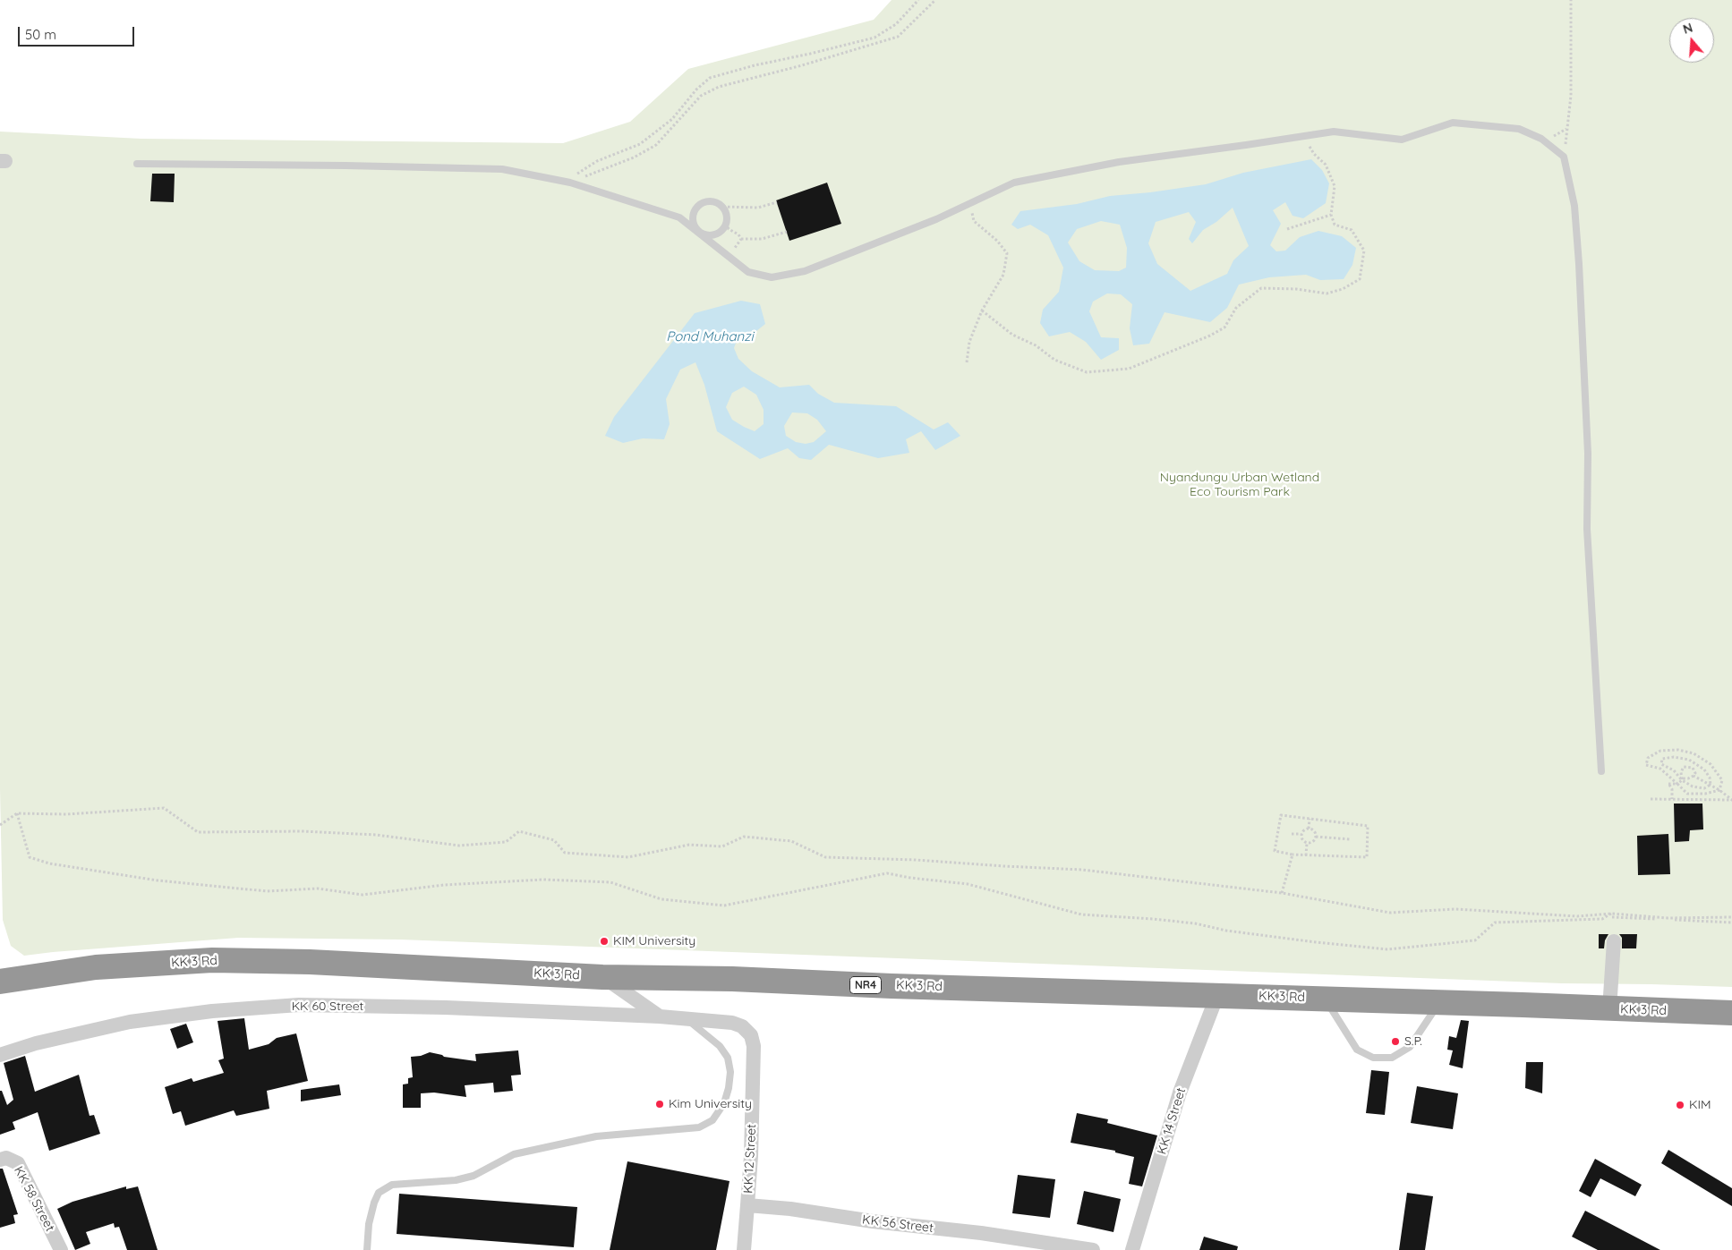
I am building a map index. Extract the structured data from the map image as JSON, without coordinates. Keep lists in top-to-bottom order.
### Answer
{
  "streets": {
    "highway": ["KK 3 Rd", "NR4"],
    "street": [
      "KK 60 Street",
      "KK 14 Street",
      "KK 12 Street",
      "KK 58 Street",
      "KK 56 Street"
    ]
  },
  "crossings": [
    ["KK 3 Rd", "KK 14 Street"],
    ["KK 3 Rd", "KK 12 Street"],
    ["KK 60 Street", "KK 12 Street"],
    ["KK 12 Street", "KK 56 Street"]
  ],
  "water": ["Pond Muhanzi"],
  "parks": ["Nyandungu Urban Wetland Eco Tourism Park"],
  "places": [
    "KIM University",
    "S.P.",
    "Kim University",
    "KIM"
  ],
  "scale_bar": "50 m",
  "north": "top"
}
